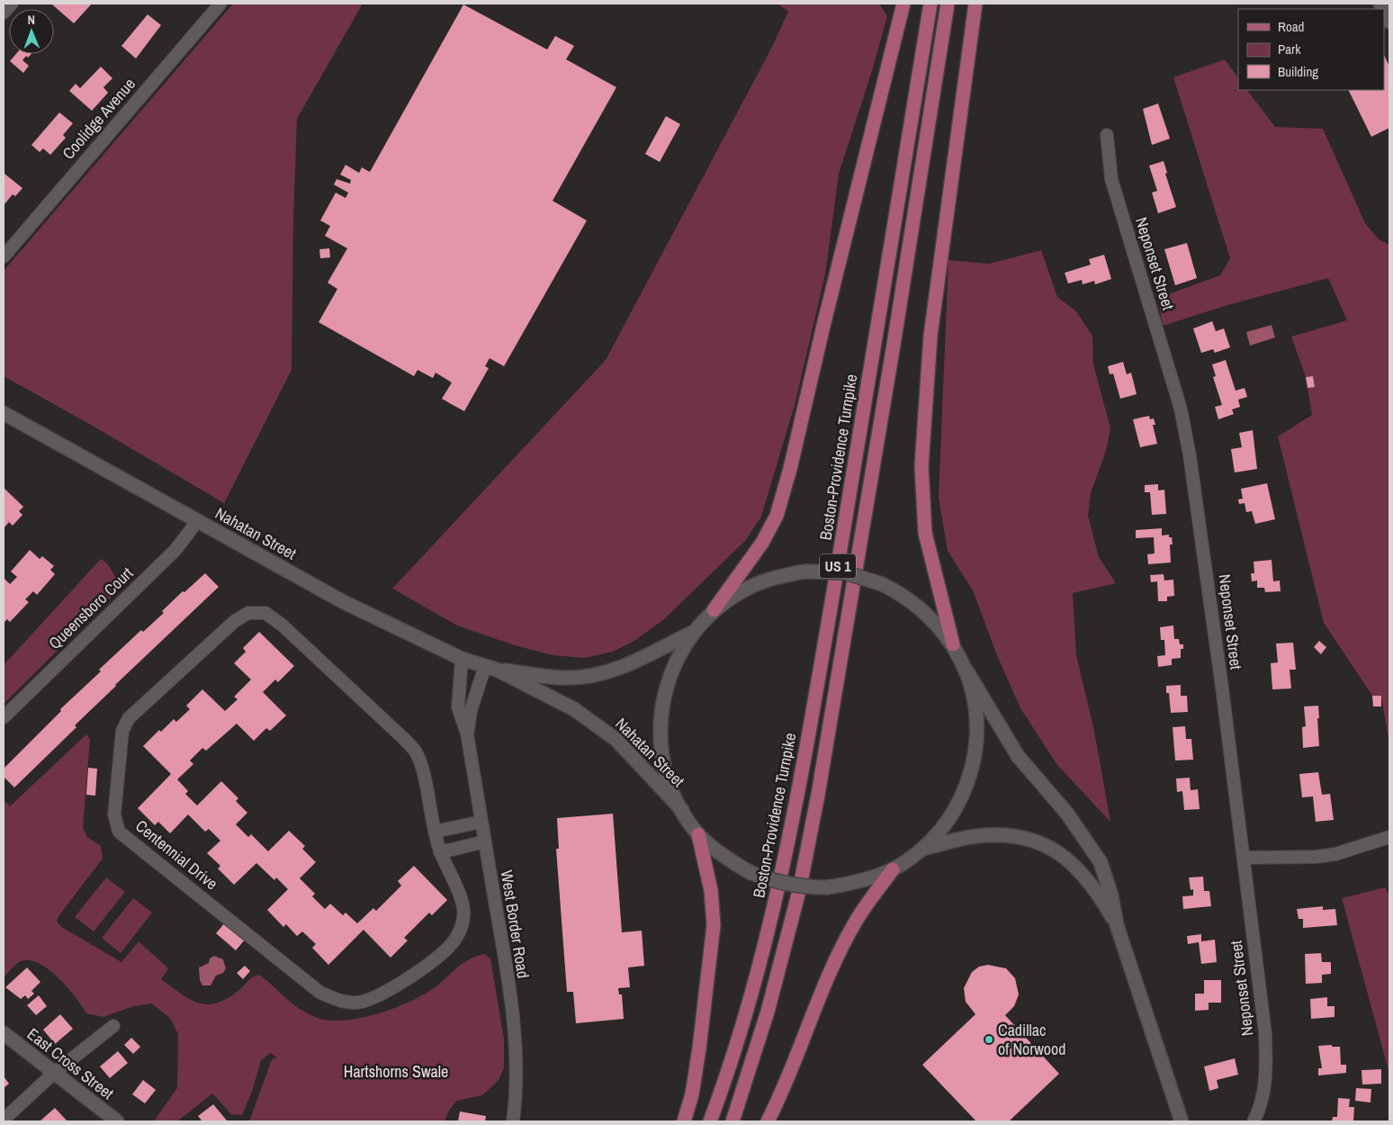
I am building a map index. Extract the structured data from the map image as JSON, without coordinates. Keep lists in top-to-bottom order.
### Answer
{
  "streets": {
    "main road": [
      "Boston-Providence Turnpike",
      "Nahatan Street",
      "US 1",
      "East Cross Street"
    ],
    "street": [
      "Coolidge Avenue",
      "Neponset Street",
      "Queensboro Court",
      "Centennial Drive",
      "West Border Road"
    ]
  },
  "crossings": [
    ["Nahatan Street", "Queensboro Court"]
  ],
  "parks": ["Hartshorns Swale"],
  "places": ["Cadillac of Norwood"],
  "legend": ["Road", "Park", "Building"],
  "north": "top"
}
